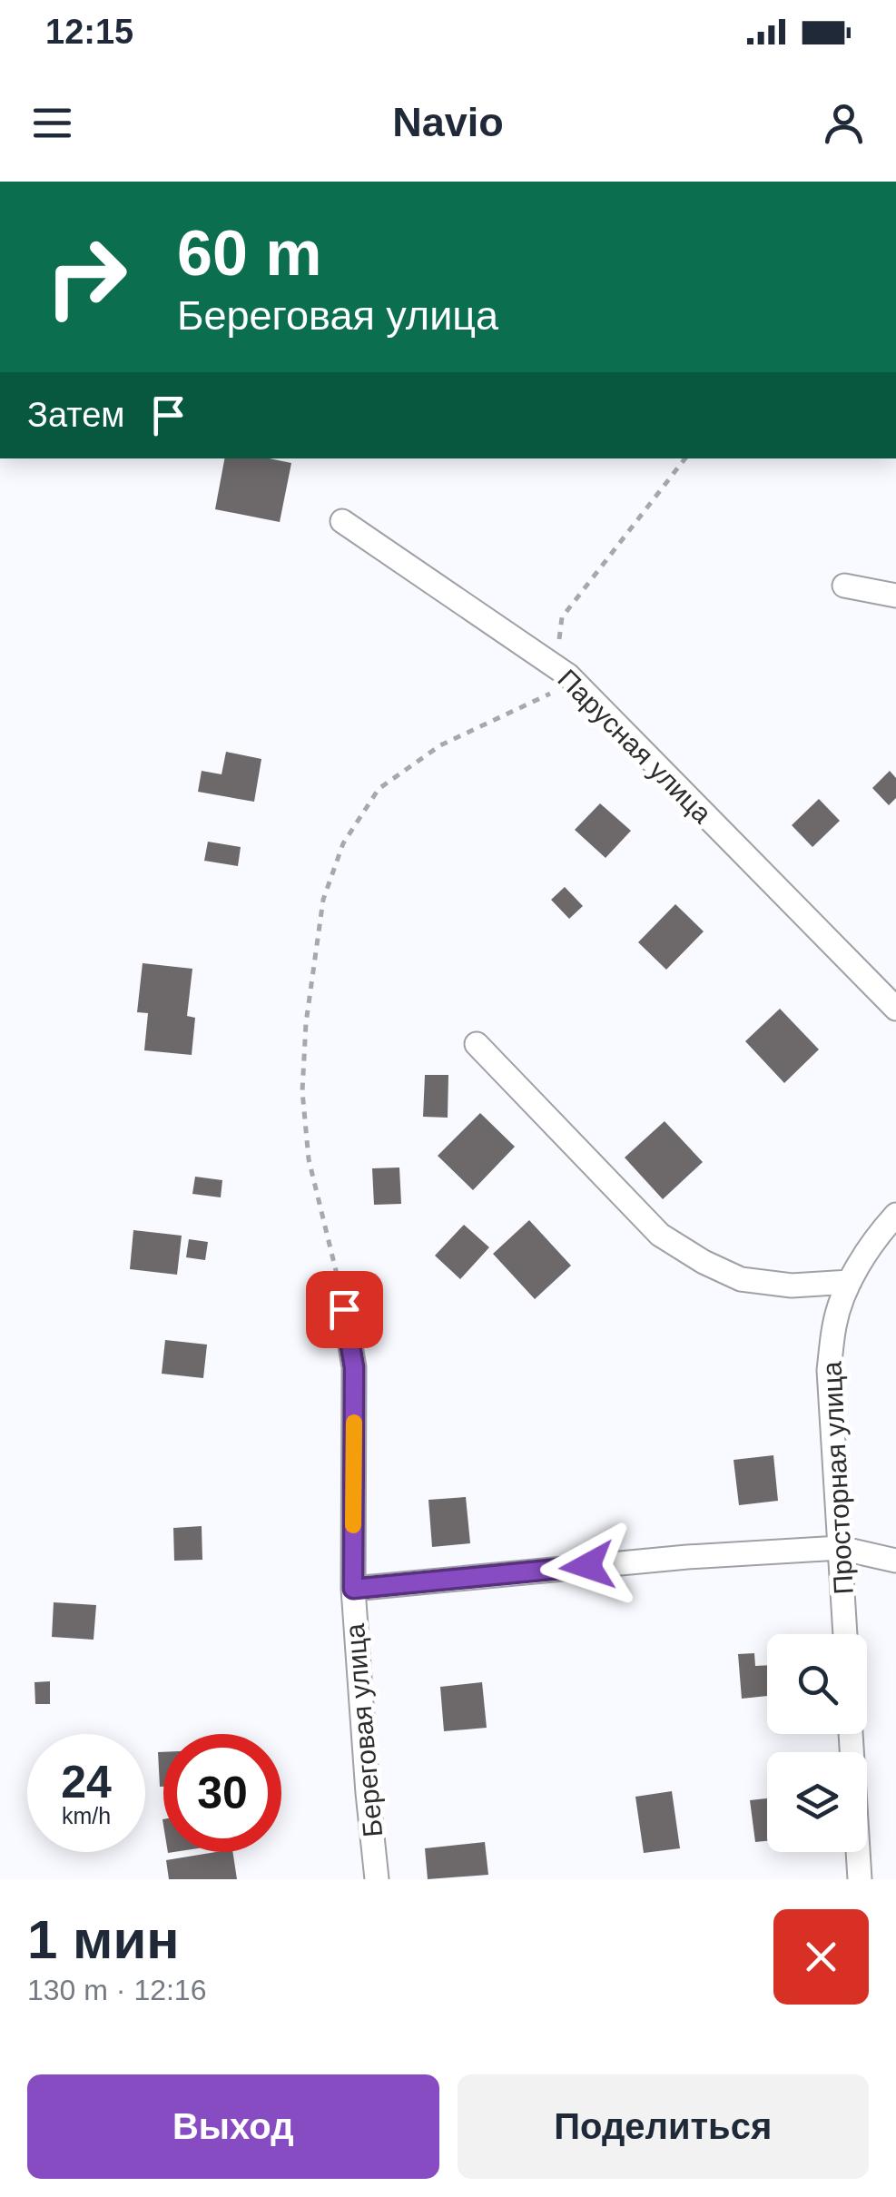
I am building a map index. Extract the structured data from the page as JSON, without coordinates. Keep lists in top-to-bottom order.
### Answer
{
  "streets": {
    "street": ["Парусная улица", "Просторная улица", "Береговая улица"]
  },
  "page": {
    "status": "12:15",
    "header": "Navio",
    "turn": ["60 m", "Береговая улица"],
    "then": "Затем",
    "speed": "24 km/h",
    "limit": "30",
    "heading": ["1 мин", "130 m · 12:16"],
    "buttons": ["Выход", "Поделиться"]
  }
}
